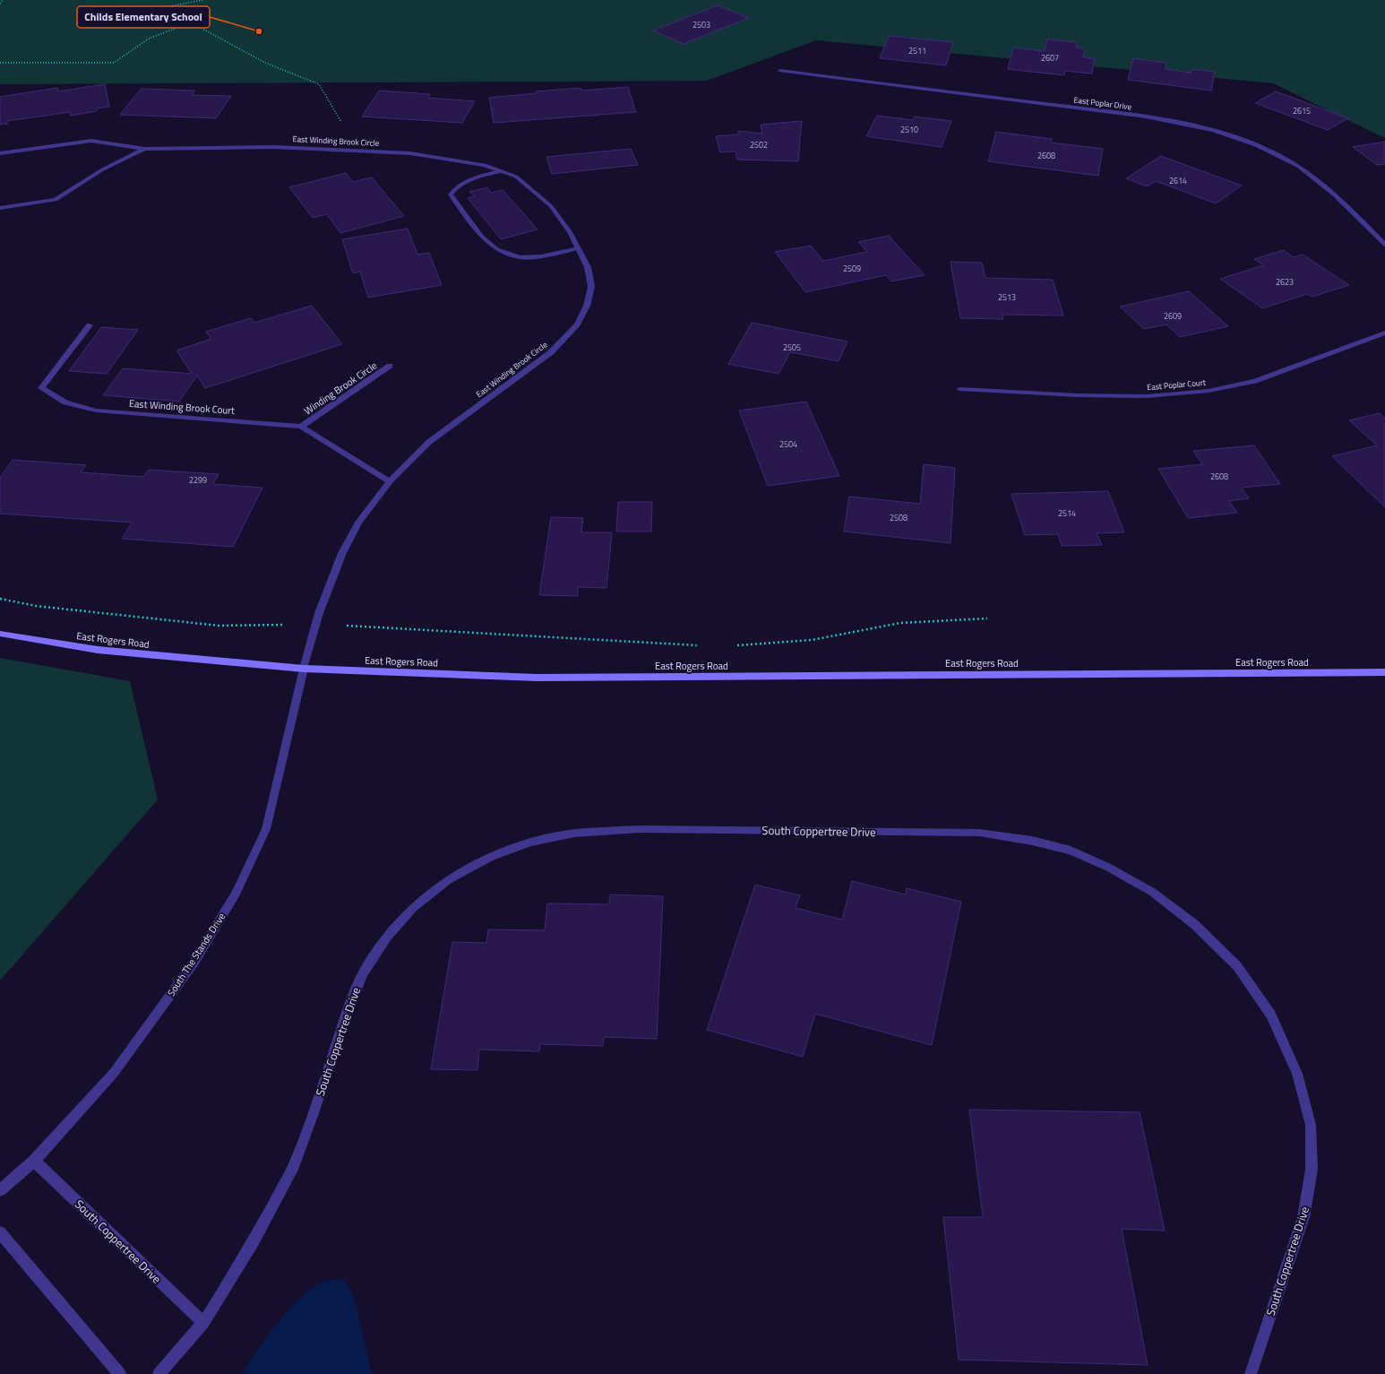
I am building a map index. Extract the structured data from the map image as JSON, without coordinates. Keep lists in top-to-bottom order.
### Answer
{
  "streets": {
    "main road": ["East Rogers Road"],
    "street": [
      "East Poplar Drive",
      "East Winding Brook Circle",
      "East Poplar Court",
      "Winding Brook Circle",
      "East Winding Brook Court",
      "South Coppertree Drive",
      "South The Stands Drive"
    ]
  },
  "crossings": [
    ["East Winding Brook Circle", "East Winding Brook Court"],
    ["East Winding Brook Circle", "East Rogers Road"],
    ["East Winding Brook Circle", "South The Stands Drive"],
    ["Winding Brook Circle", "East Winding Brook Court"],
    ["East Rogers Road", "South The Stands Drive"],
    ["South Coppertree Drive", "South The Stands Drive"]
  ],
  "places": ["Childs Elementary School"],
  "house_numbers": [
    "2503",
    "2511",
    "2607",
    "2615",
    "2510",
    "2502",
    "2608",
    "2614",
    "2509",
    "2623",
    "2513",
    "2609",
    "2505",
    "2504",
    "2608",
    "2299",
    "2514",
    "2508"
  ]
}
